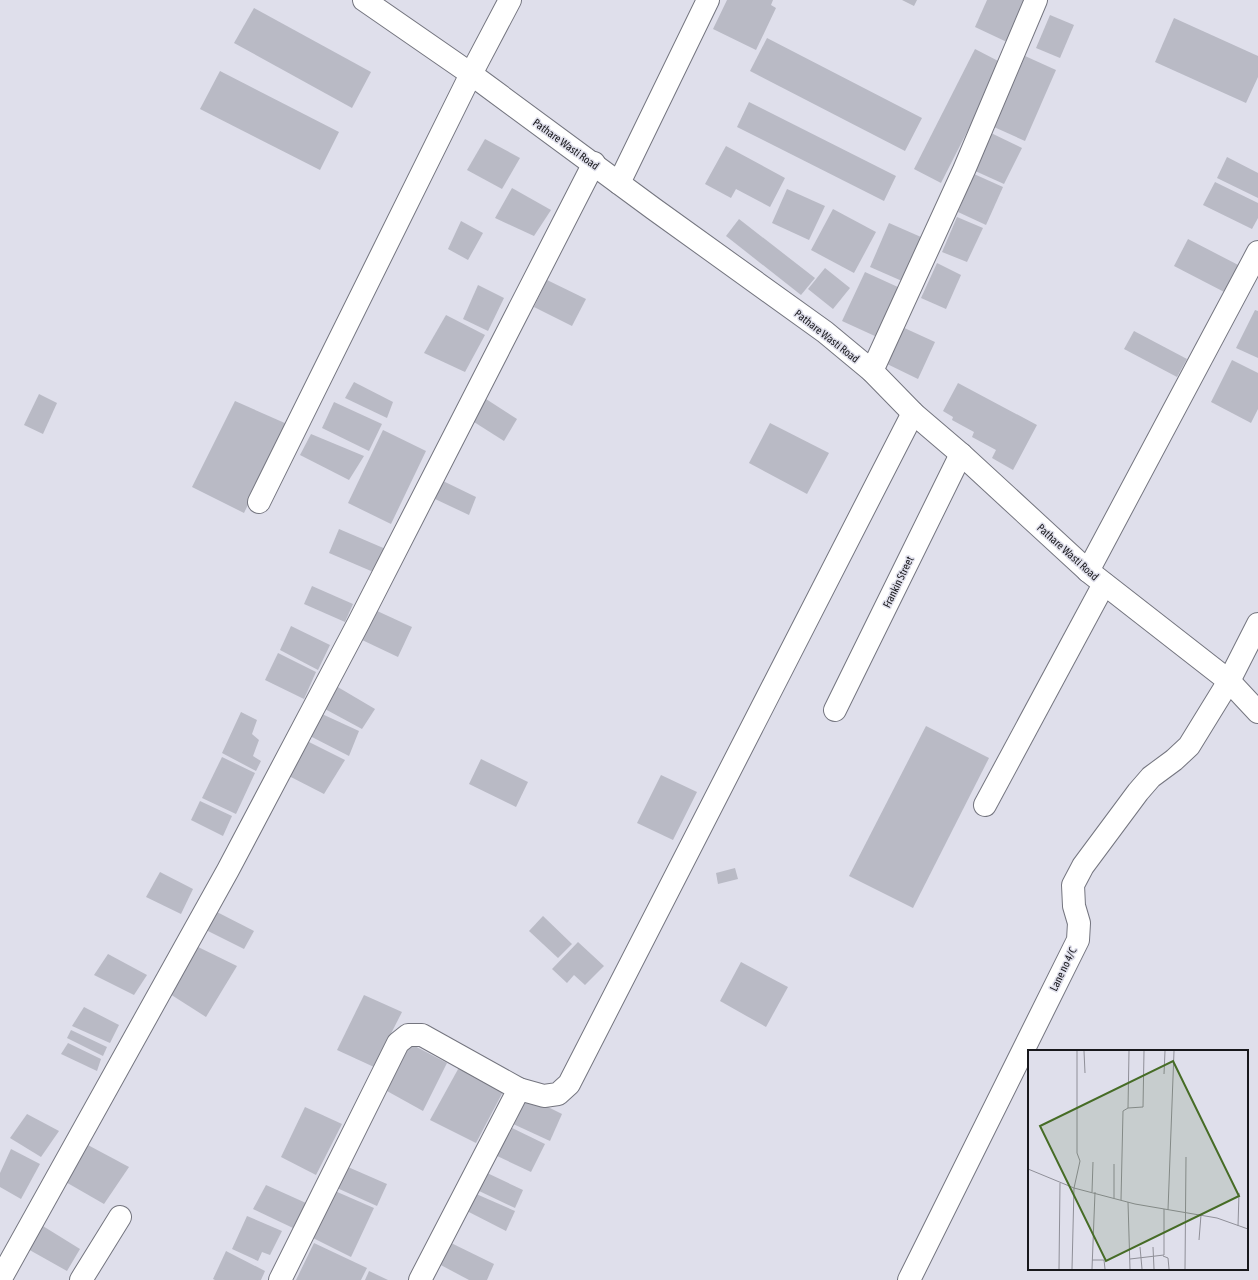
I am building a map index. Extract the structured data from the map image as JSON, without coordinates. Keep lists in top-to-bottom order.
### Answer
{
  "streets": {
    "street": ["Pathare Wasti Road", "Frankin Street", "Lane no 4/C"]
  },
  "crossings": [
    ["Pathare Wasti Road", "Frankin Street"],
    ["Pathare Wasti Road", "Lane no 4/C"]
  ]
}
